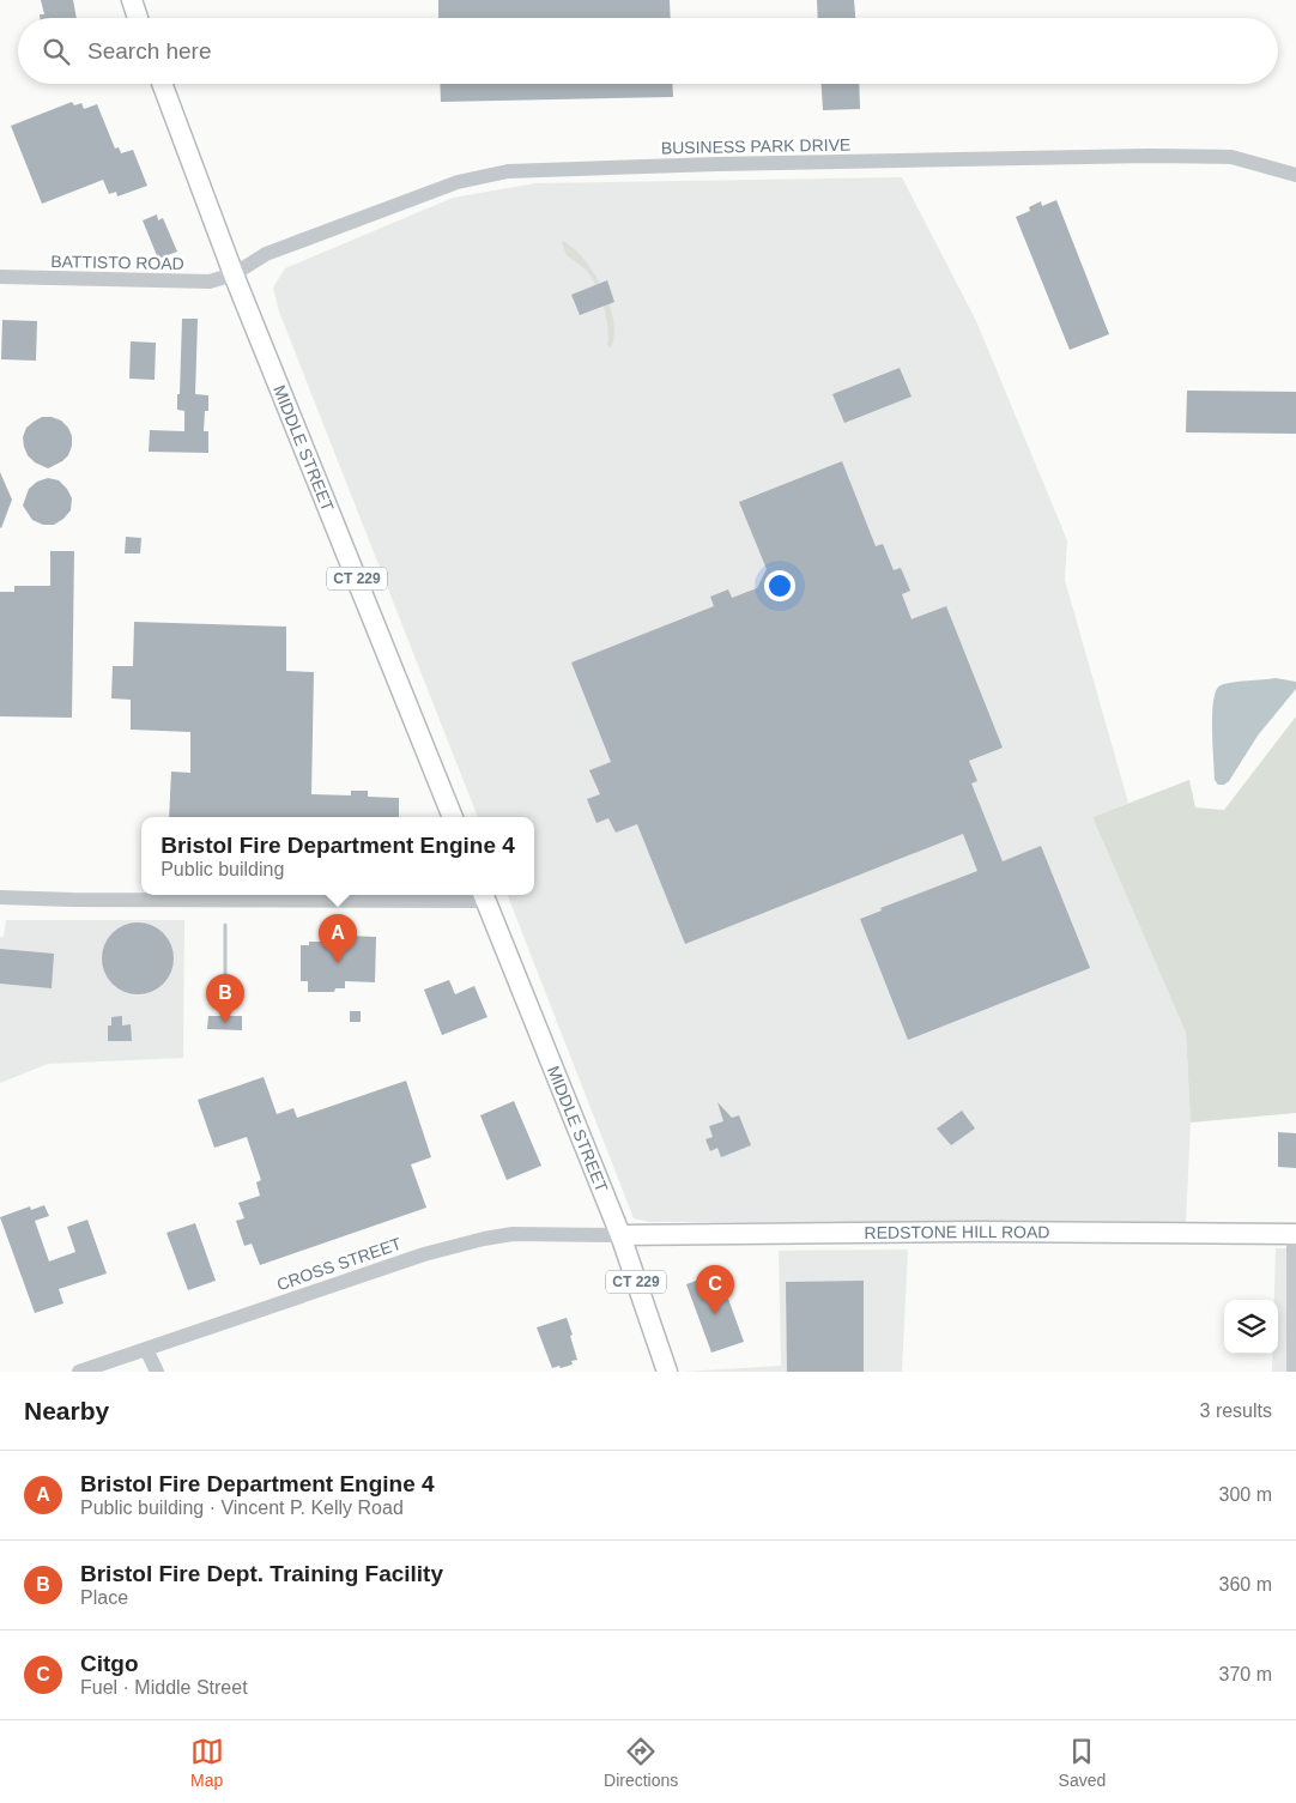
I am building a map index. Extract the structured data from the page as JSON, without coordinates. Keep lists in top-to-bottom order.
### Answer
{
  "streets": {
    "main road": ["MIDDLE STREET", "CT 229", "REDSTONE HILL ROAD"],
    "street": ["BUSINESS PARK DRIVE", "BATTISTO ROAD", "CROSS STREET"]
  },
  "crossings": [
    ["BUSINESS PARK DRIVE", "BATTISTO ROAD"],
    ["BUSINESS PARK DRIVE", "MIDDLE STREET"],
    ["BATTISTO ROAD", "MIDDLE STREET"],
    ["MIDDLE STREET", "REDSTONE HILL ROAD"],
    ["MIDDLE STREET", "CROSS STREET"],
    ["REDSTONE HILL ROAD", "CROSS STREET"]
  ],
  "page": {
    "search": "Search here",
    "popup": ["Bristol Fire Department Engine 4", "Public building"],
    "pins": ["A", "B", "C"],
    "heading": ["Nearby", "3 results"],
    "list": [
      {
        "mark": "A",
        "name": "Bristol Fire Department Engine 4",
        "note": "Public building · Vincent P. Kelly Road",
        "value": "300 m"
      },
      {
        "mark": "B",
        "name": "Bristol Fire Dept. Training Facility",
        "note": "Place",
        "value": "360 m"
      },
      {
        "mark": "C",
        "name": "Citgo",
        "note": "Fuel · Middle Street",
        "value": "370 m"
      }
    ],
    "nav": ["Map", "Directions", "Saved"]
  }
}
